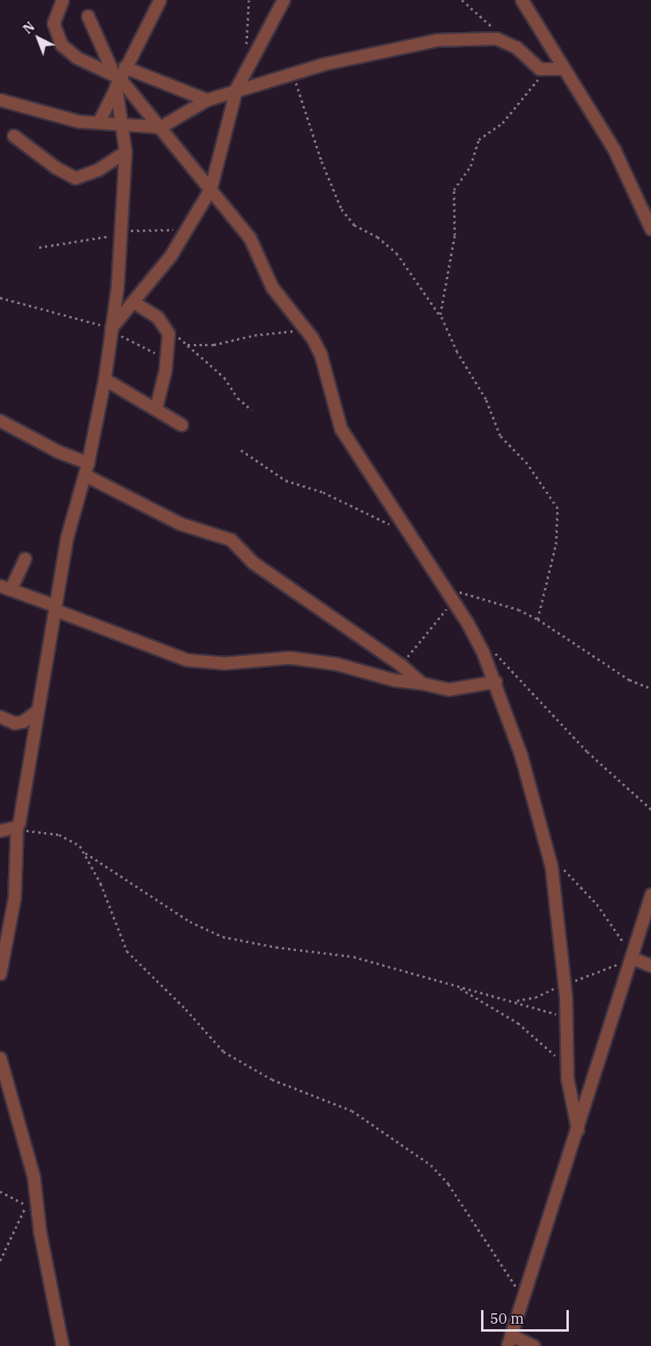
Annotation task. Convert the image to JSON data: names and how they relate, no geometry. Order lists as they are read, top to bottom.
{
  "scale_bar": "50 m",
  "north": "top left"
}
